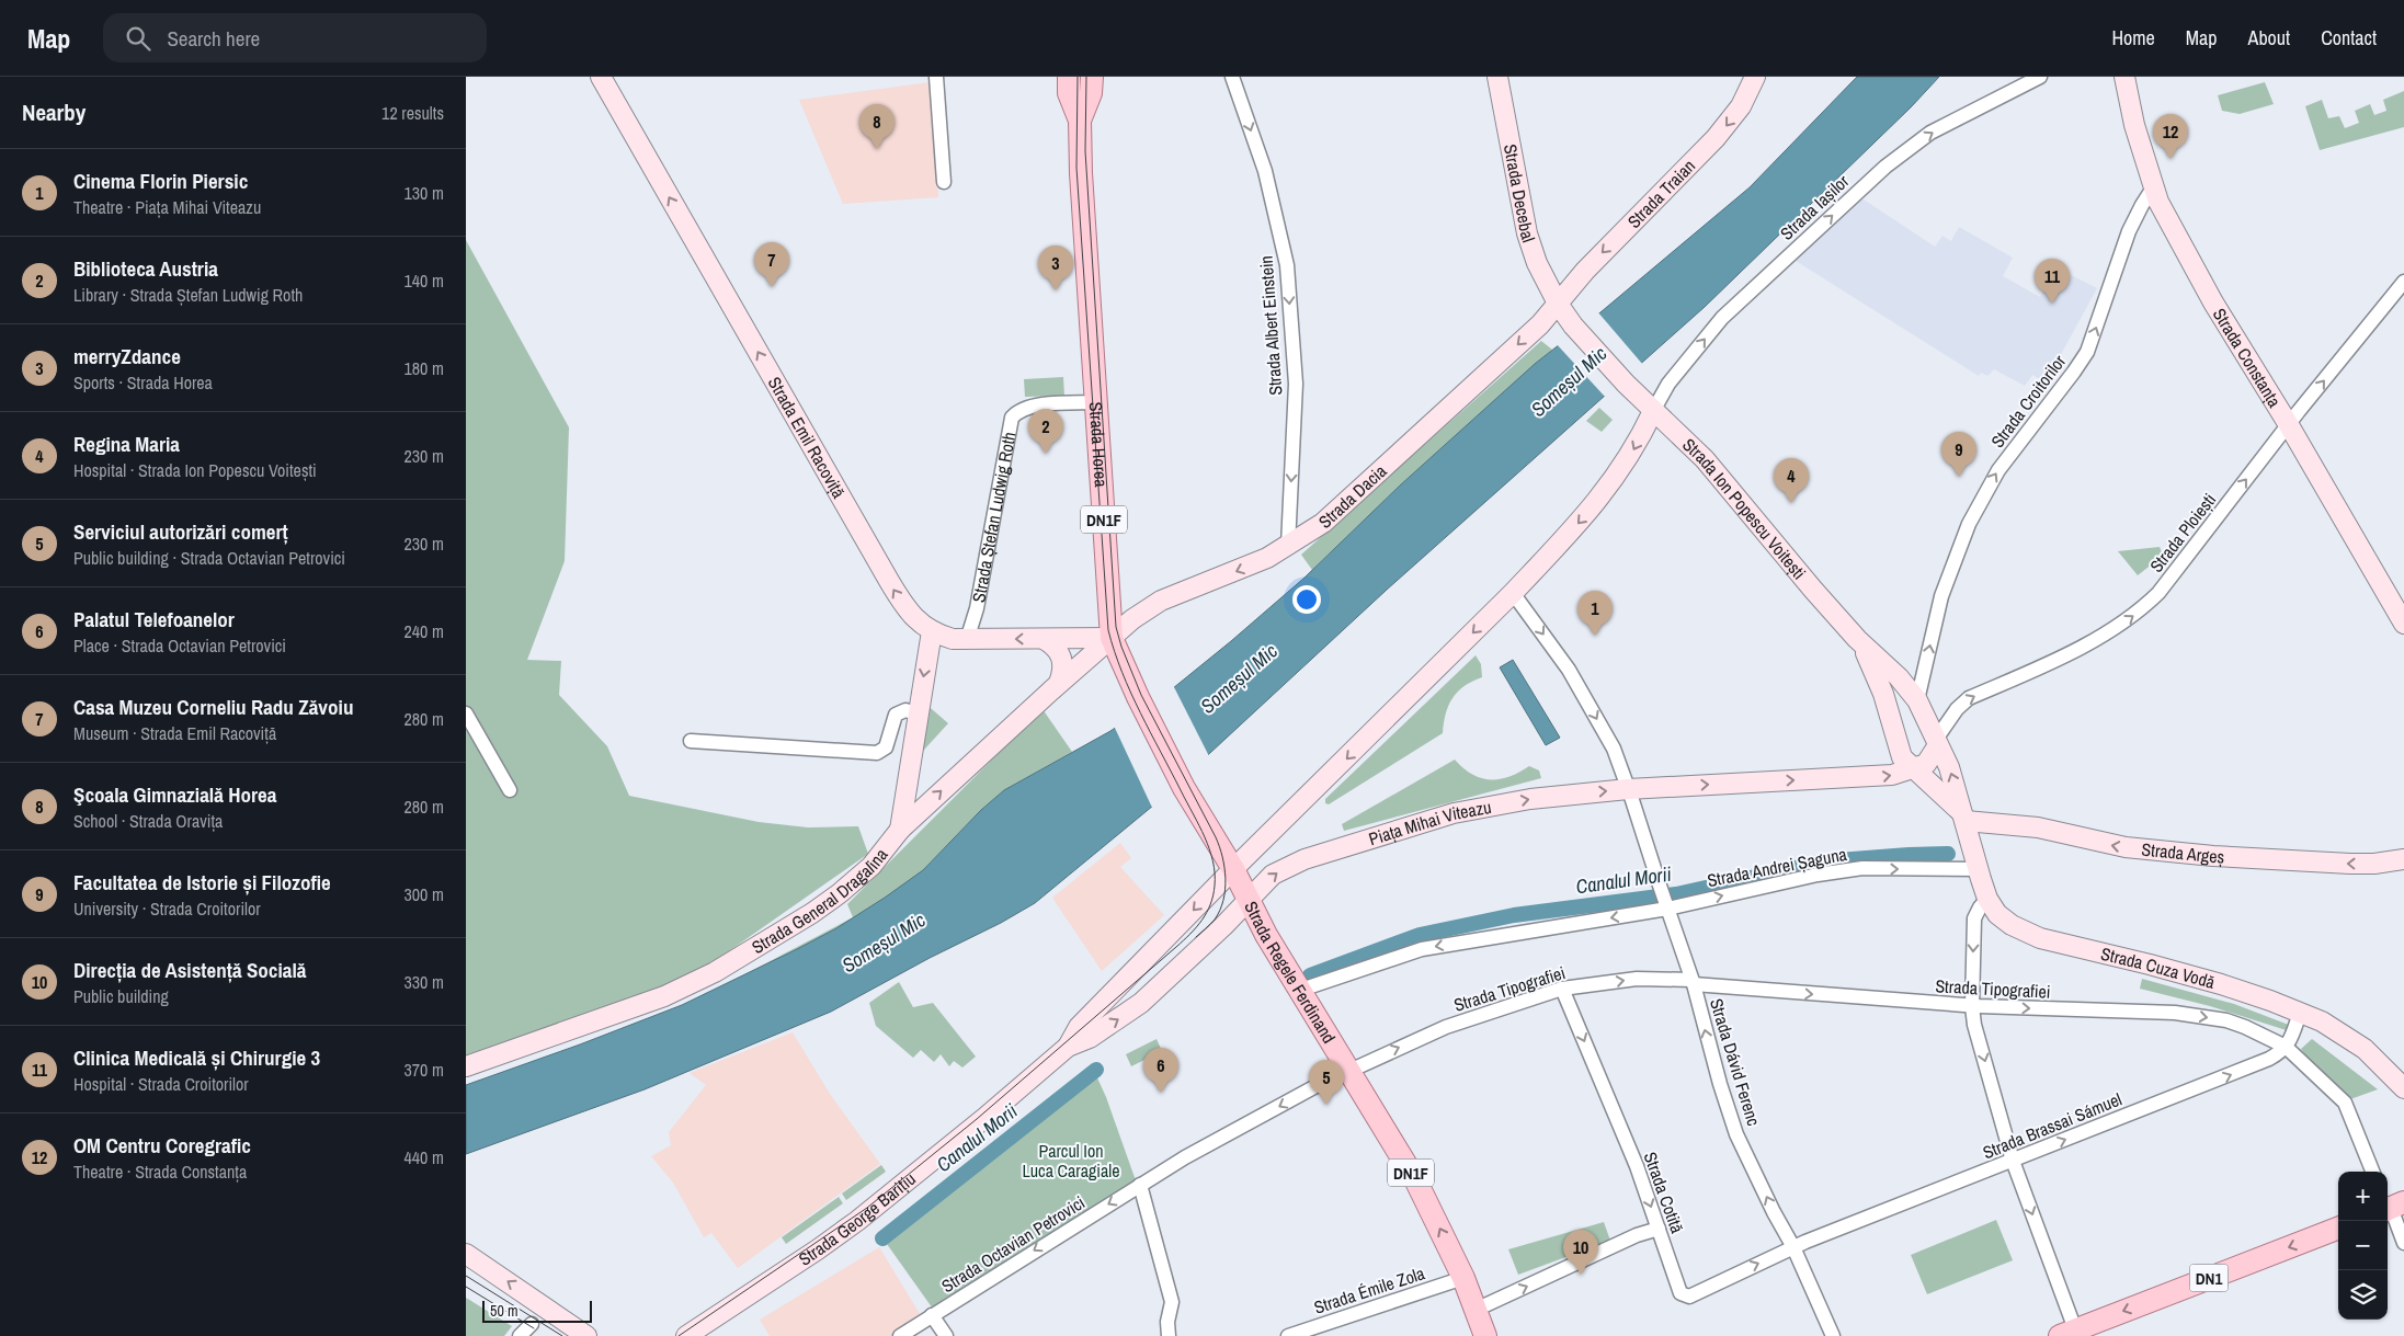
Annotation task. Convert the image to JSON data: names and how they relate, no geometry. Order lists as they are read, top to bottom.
{
  "streets": {
    "main road": [
      "Strada Decebal",
      "Strada Traian",
      "Strada Constanța",
      "Strada Emil Racoviță",
      "Strada Horea",
      "Strada Dacia",
      "Strada Ion Popescu Voitești",
      "DN1F",
      "Piața Mihai Viteazu",
      "Strada Argeș",
      "Strada General Dragalina",
      "Strada Cuza Vodă",
      "Strada Regele Ferdinand",
      "Strada George Barițiu",
      "DN1"
    ],
    "street": [
      "Strada Iașilor",
      "Strada Albert Einstein",
      "Strada Croitorilor",
      "Strada Ștefan Ludwig Roth",
      "Strada Ploiești",
      "Strada Andrei Șaguna",
      "Strada Tipografiei",
      "Strada Dávid Ferenc",
      "Strada Brassai Sámuel",
      "Strada Cotită",
      "Strada Octavian Petrovici",
      "Strada Émile Zola"
    ]
  },
  "crossings": [
    ["Strada Decebal", "Strada Traian"],
    ["Strada Decebal", "Strada Dacia"],
    ["Strada Decebal", "Strada Ion Popescu Voitești"],
    ["Strada Traian", "Strada Dacia"],
    ["Strada Iașilor", "Strada Ion Popescu Voitești"],
    ["Strada Albert Einstein", "Strada Dacia"],
    ["Strada Constanța", "Strada Croitorilor"],
    ["Strada Constanța", "Strada Ploiești"],
    ["Strada Croitorilor", "Strada Ion Popescu Voitești"],
    ["Strada Emil Racoviță", "Strada Horea"],
    ["Strada Emil Racoviță", "Strada Dacia"],
    ["Strada Emil Racoviță", "Strada Ștefan Ludwig Roth"],
    ["Strada Emil Racoviță", "Strada General Dragalina"],
    ["Strada Horea", "Strada Dacia"],
    ["Strada Horea", "Strada Ștefan Ludwig Roth"],
    ["Strada Horea", "Strada General Dragalina"],
    ["Strada Horea", "Strada Regele Ferdinand"],
    ["Strada Horea", "Strada George Barițiu"],
    ["Strada Dacia", "Strada General Dragalina"],
    ["Strada Ion Popescu Voitești", "Strada Ploiești"],
    ["Strada Ion Popescu Voitești", "Piața Mihai Viteazu"],
    ["Strada Ion Popescu Voitești", "Strada Cuza Vodă"],
    ["Strada Ploiești", "Strada Cuza Vodă"],
    ["Piața Mihai Viteazu", "Strada Regele Ferdinand"],
    ["Piața Mihai Viteazu", "Strada Dávid Ferenc"],
    ["Piața Mihai Viteazu", "Strada George Barițiu"],
    ["Strada Argeș", "Strada Cuza Vodă"],
    ["Strada Andrei Șaguna", "Strada Cuza Vodă"],
    ["Strada Andrei Șaguna", "Strada Regele Ferdinand"],
    ["Strada Andrei Șaguna", "Strada Dávid Ferenc"],
    ["Strada Regele Ferdinand", "Strada Tipografiei"],
    ["Strada Regele Ferdinand", "Strada George Barițiu"],
    ["Strada Regele Ferdinand", "Strada Octavian Petrovici"],
    ["Strada Regele Ferdinand", "Strada Émile Zola"],
    ["Strada Tipografiei", "Strada Dávid Ferenc"],
    ["Strada Tipografiei", "Strada Brassai Sámuel"],
    ["Strada Tipografiei", "Strada Cotită"],
    ["Strada Tipografiei", "Strada Octavian Petrovici"],
    ["Strada Dávid Ferenc", "Strada Brassai Sámuel"],
    ["Strada Dávid Ferenc", "Strada Cotită"],
    ["Strada Brassai Sámuel", "Strada Cotită"]
  ],
  "one_way": [
    "Strada Traian",
    "Strada Iașilor",
    "Strada Albert Einstein",
    "Strada Croitorilor",
    "Strada Emil Racoviță",
    "Strada Dacia",
    "Strada Ploiești",
    "Piața Mihai Viteazu",
    "Strada Argeș",
    "Strada Regele Ferdinand",
    "Strada Tipografiei",
    "Strada Dávid Ferenc",
    "Strada Brassai Sámuel",
    "Strada Octavian Petrovici"
  ],
  "water": ["Someșul Mic", "Canalul Morii"],
  "parks": ["Parcul Ion Luca Caragiale"],
  "scale_bar": "50 m",
  "page": {
    "header": "Map",
    "search": "Search here",
    "nav": [
      "Home",
      "Map",
      "About",
      "Contact"
    ],
    "heading": ["Nearby", "12 results"],
    "pins": [
      "8",
      "12",
      "7",
      "3",
      "11",
      "2",
      "9",
      "4",
      "1",
      "6",
      "5",
      "10"
    ],
    "list": [
      {
        "mark": "1",
        "name": "Cinema Florin Piersic",
        "note": "Theatre · Piața Mihai Viteazu",
        "value": "130 m"
      },
      {
        "mark": "2",
        "name": "Biblioteca Austria",
        "note": "Library · Strada Ștefan Ludwig Roth",
        "value": "140 m"
      },
      {
        "mark": "3",
        "name": "merryZdance",
        "note": "Sports · Strada Horea",
        "value": "180 m"
      },
      {
        "mark": "4",
        "name": "Regina Maria",
        "note": "Hospital · Strada Ion Popescu Voitești",
        "value": "230 m"
      },
      {
        "mark": "5",
        "name": "Serviciul autorizări comerț",
        "note": "Public building · Strada Octavian Petrovici",
        "value": "230 m"
      },
      {
        "mark": "6",
        "name": "Palatul Telefoanelor",
        "note": "Place · Strada Octavian Petrovici",
        "value": "240 m"
      },
      {
        "mark": "7",
        "name": "Casa Muzeu Corneliu Radu Zăvoiu",
        "note": "Museum · Strada Emil Racoviță",
        "value": "280 m"
      },
      {
        "mark": "8",
        "name": "Şcoala Gimnazială Horea",
        "note": "School · Strada Oravița",
        "value": "280 m"
      },
      {
        "mark": "9",
        "name": "Facultatea de Istorie și Filozofie",
        "note": "University · Strada Croitorilor",
        "value": "300 m"
      },
      {
        "mark": "10",
        "name": "Direcția de Asistență Socială",
        "note": "Public building",
        "value": "330 m"
      },
      {
        "mark": "11",
        "name": "Clinica Medicală și Chirurgie 3",
        "note": "Hospital · Strada Croitorilor",
        "value": "370 m"
      },
      {
        "mark": "12",
        "name": "OM Centru Coregrafic",
        "note": "Theatre · Strada Constanța",
        "value": "440 m"
      }
    ],
    "map_buttons": ["+", "−"],
    "scale": "50 m"
  }
}
